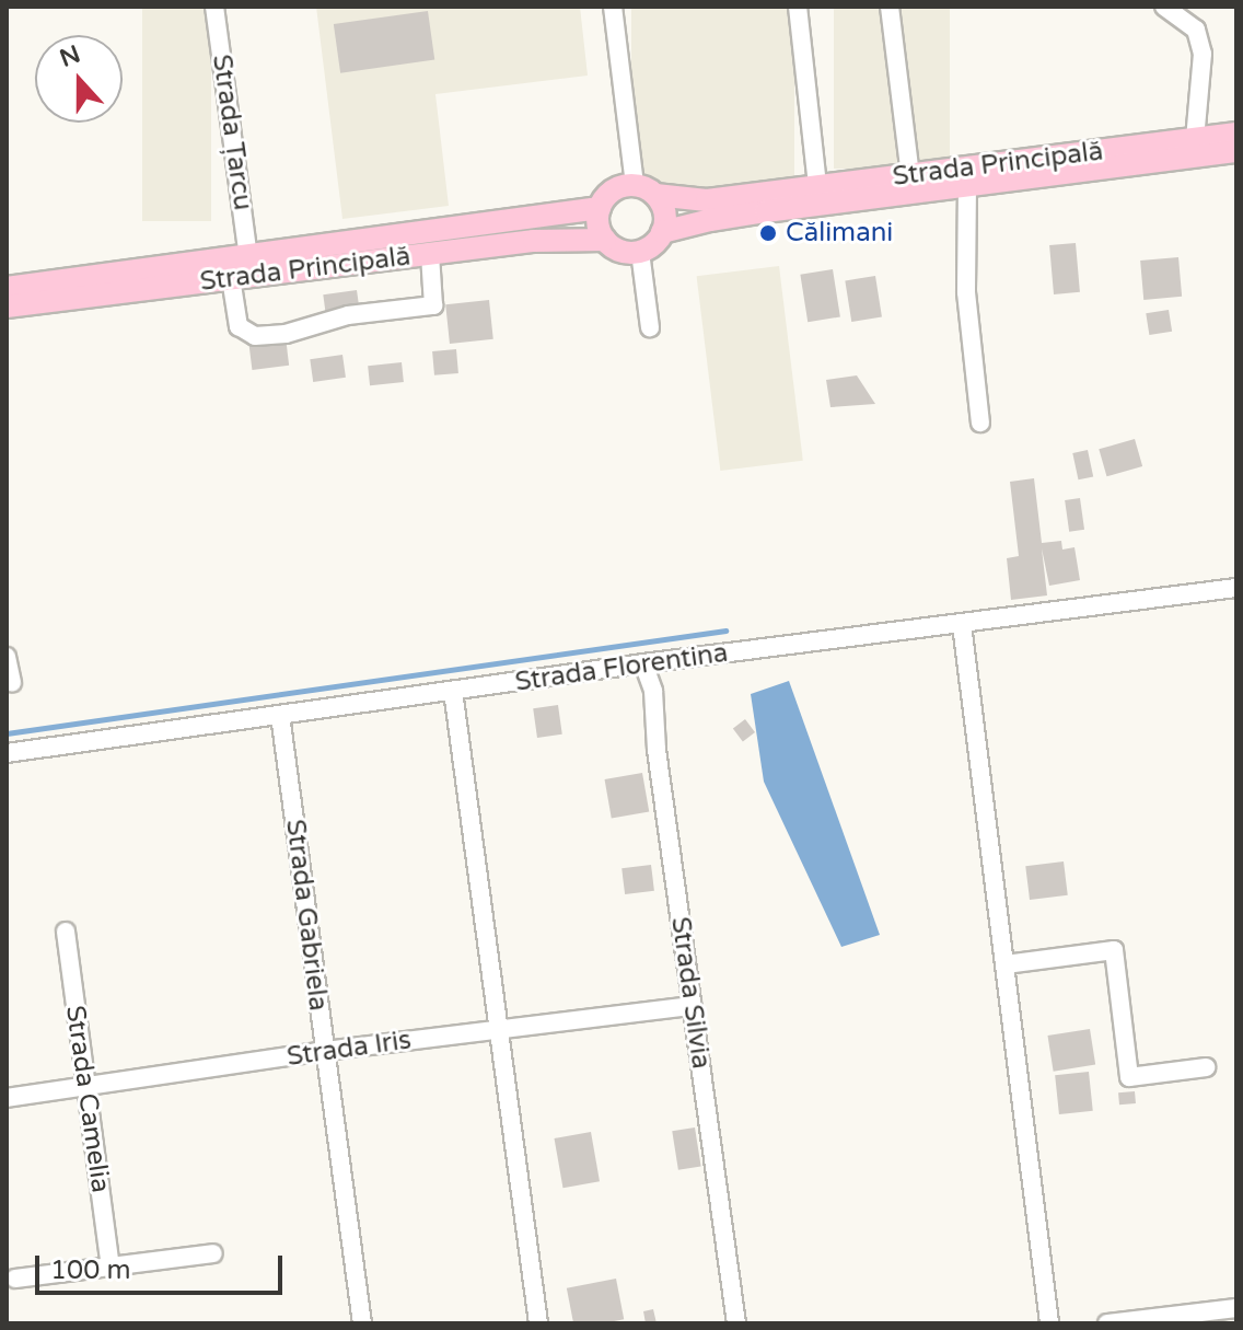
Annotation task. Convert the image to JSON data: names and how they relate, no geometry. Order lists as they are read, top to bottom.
{
  "streets": {
    "main road": ["Strada Principală"],
    "street": [
      "Strada Țarcu",
      "Strada Florentina",
      "Strada Gabriela",
      "Strada Silvia",
      "Strada Iris",
      "Strada Camelia"
    ]
  },
  "crossings": [
    ["Strada Țarcu", "Strada Principală"],
    ["Strada Florentina", "Strada Gabriela"],
    ["Strada Florentina", "Strada Silvia"],
    ["Strada Gabriela", "Strada Iris"],
    ["Strada Silvia", "Strada Iris"],
    ["Strada Iris", "Strada Camelia"]
  ],
  "places": ["Călimani"],
  "scale_bar": "100 m",
  "north": "top"
}
